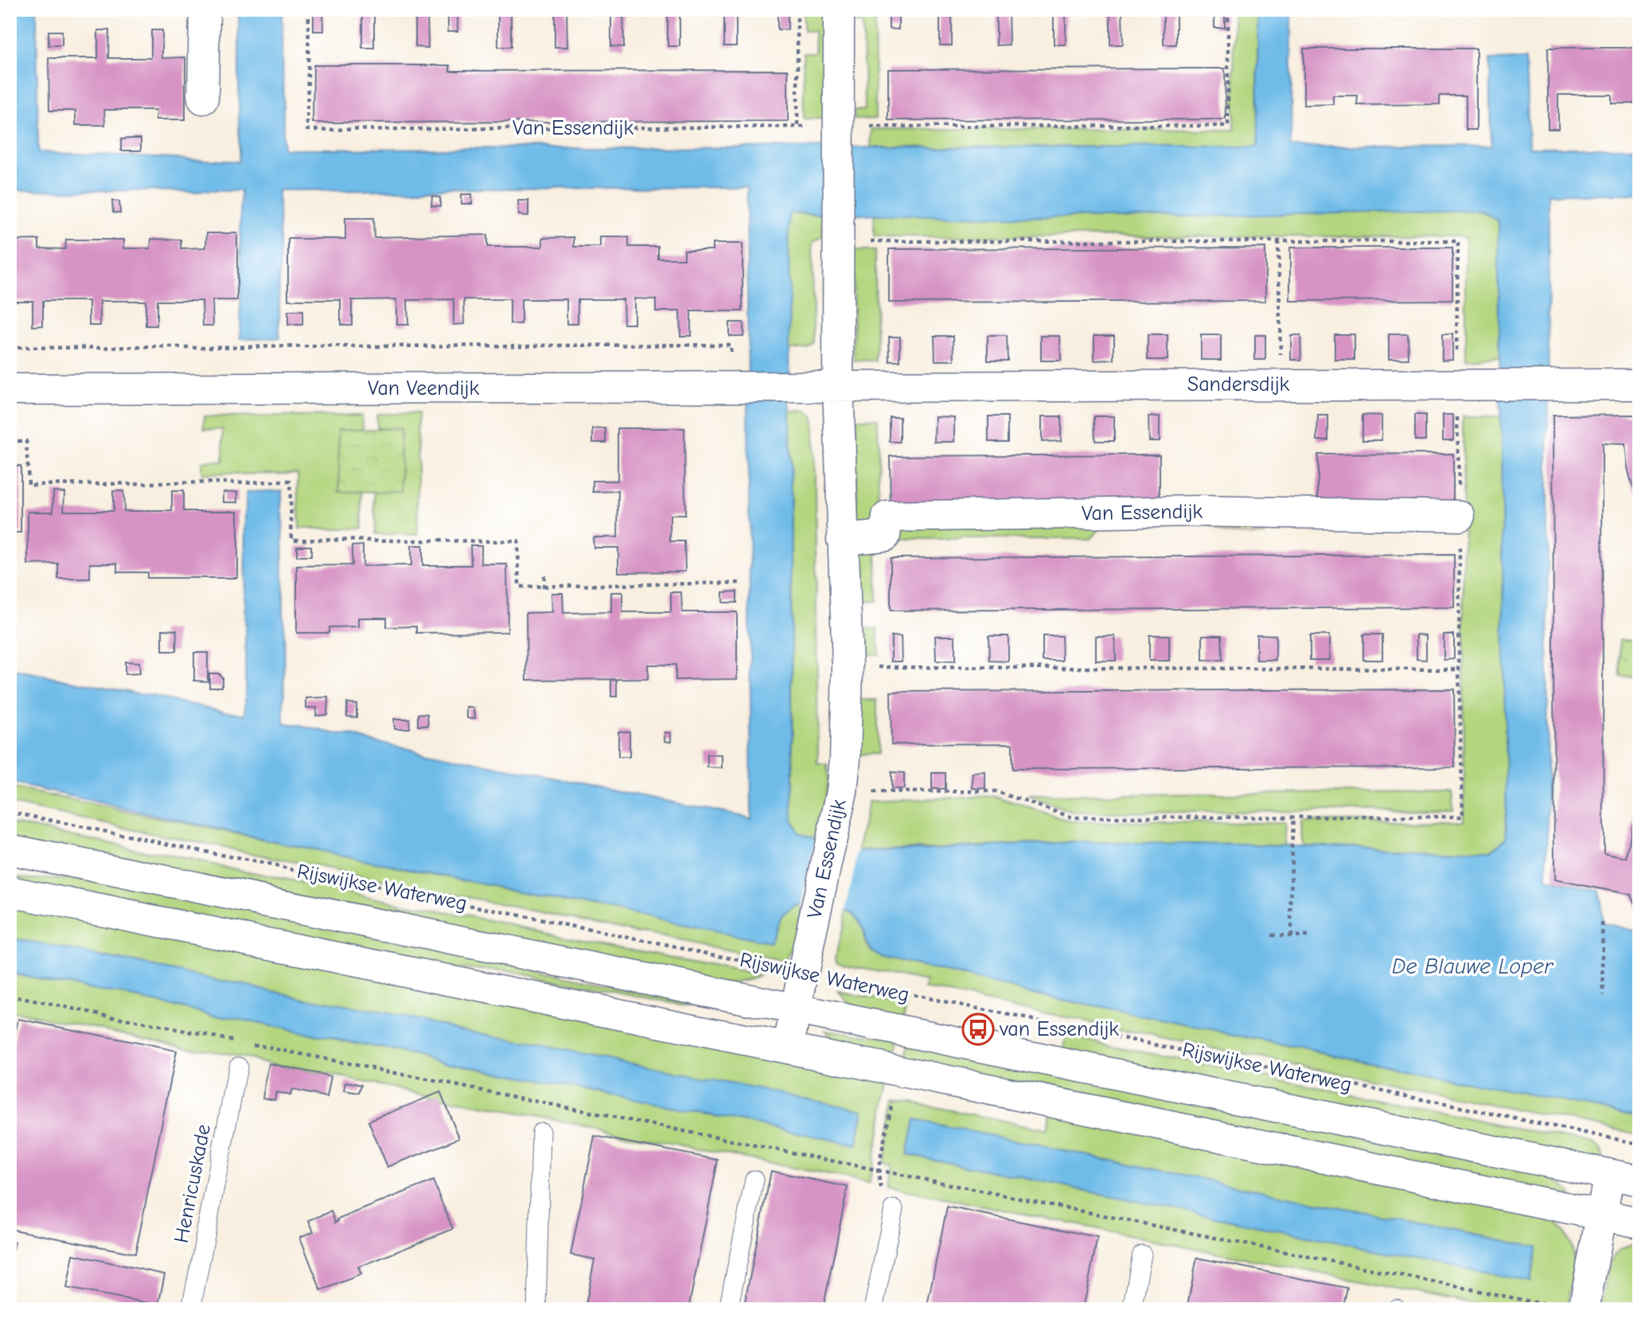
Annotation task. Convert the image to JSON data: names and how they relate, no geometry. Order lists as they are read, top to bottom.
{
  "streets": {
    "street": [
      "Van Essendijk",
      "Sandersdijk",
      "Van Veendijk",
      "Rijswijkse Waterweg"
    ],
    "lane": ["Henricuskade"]
  },
  "crossings": [
    ["Van Essendijk", "Sandersdijk"],
    ["Van Essendijk", "Van Veendijk"],
    ["Van Essendijk", "Rijswijkse Waterweg"],
    ["Sandersdijk", "Van Veendijk"]
  ],
  "water": ["De Blauwe Loper"],
  "places": {
    "bus stop": ["van Essendijk"]
  }
}
